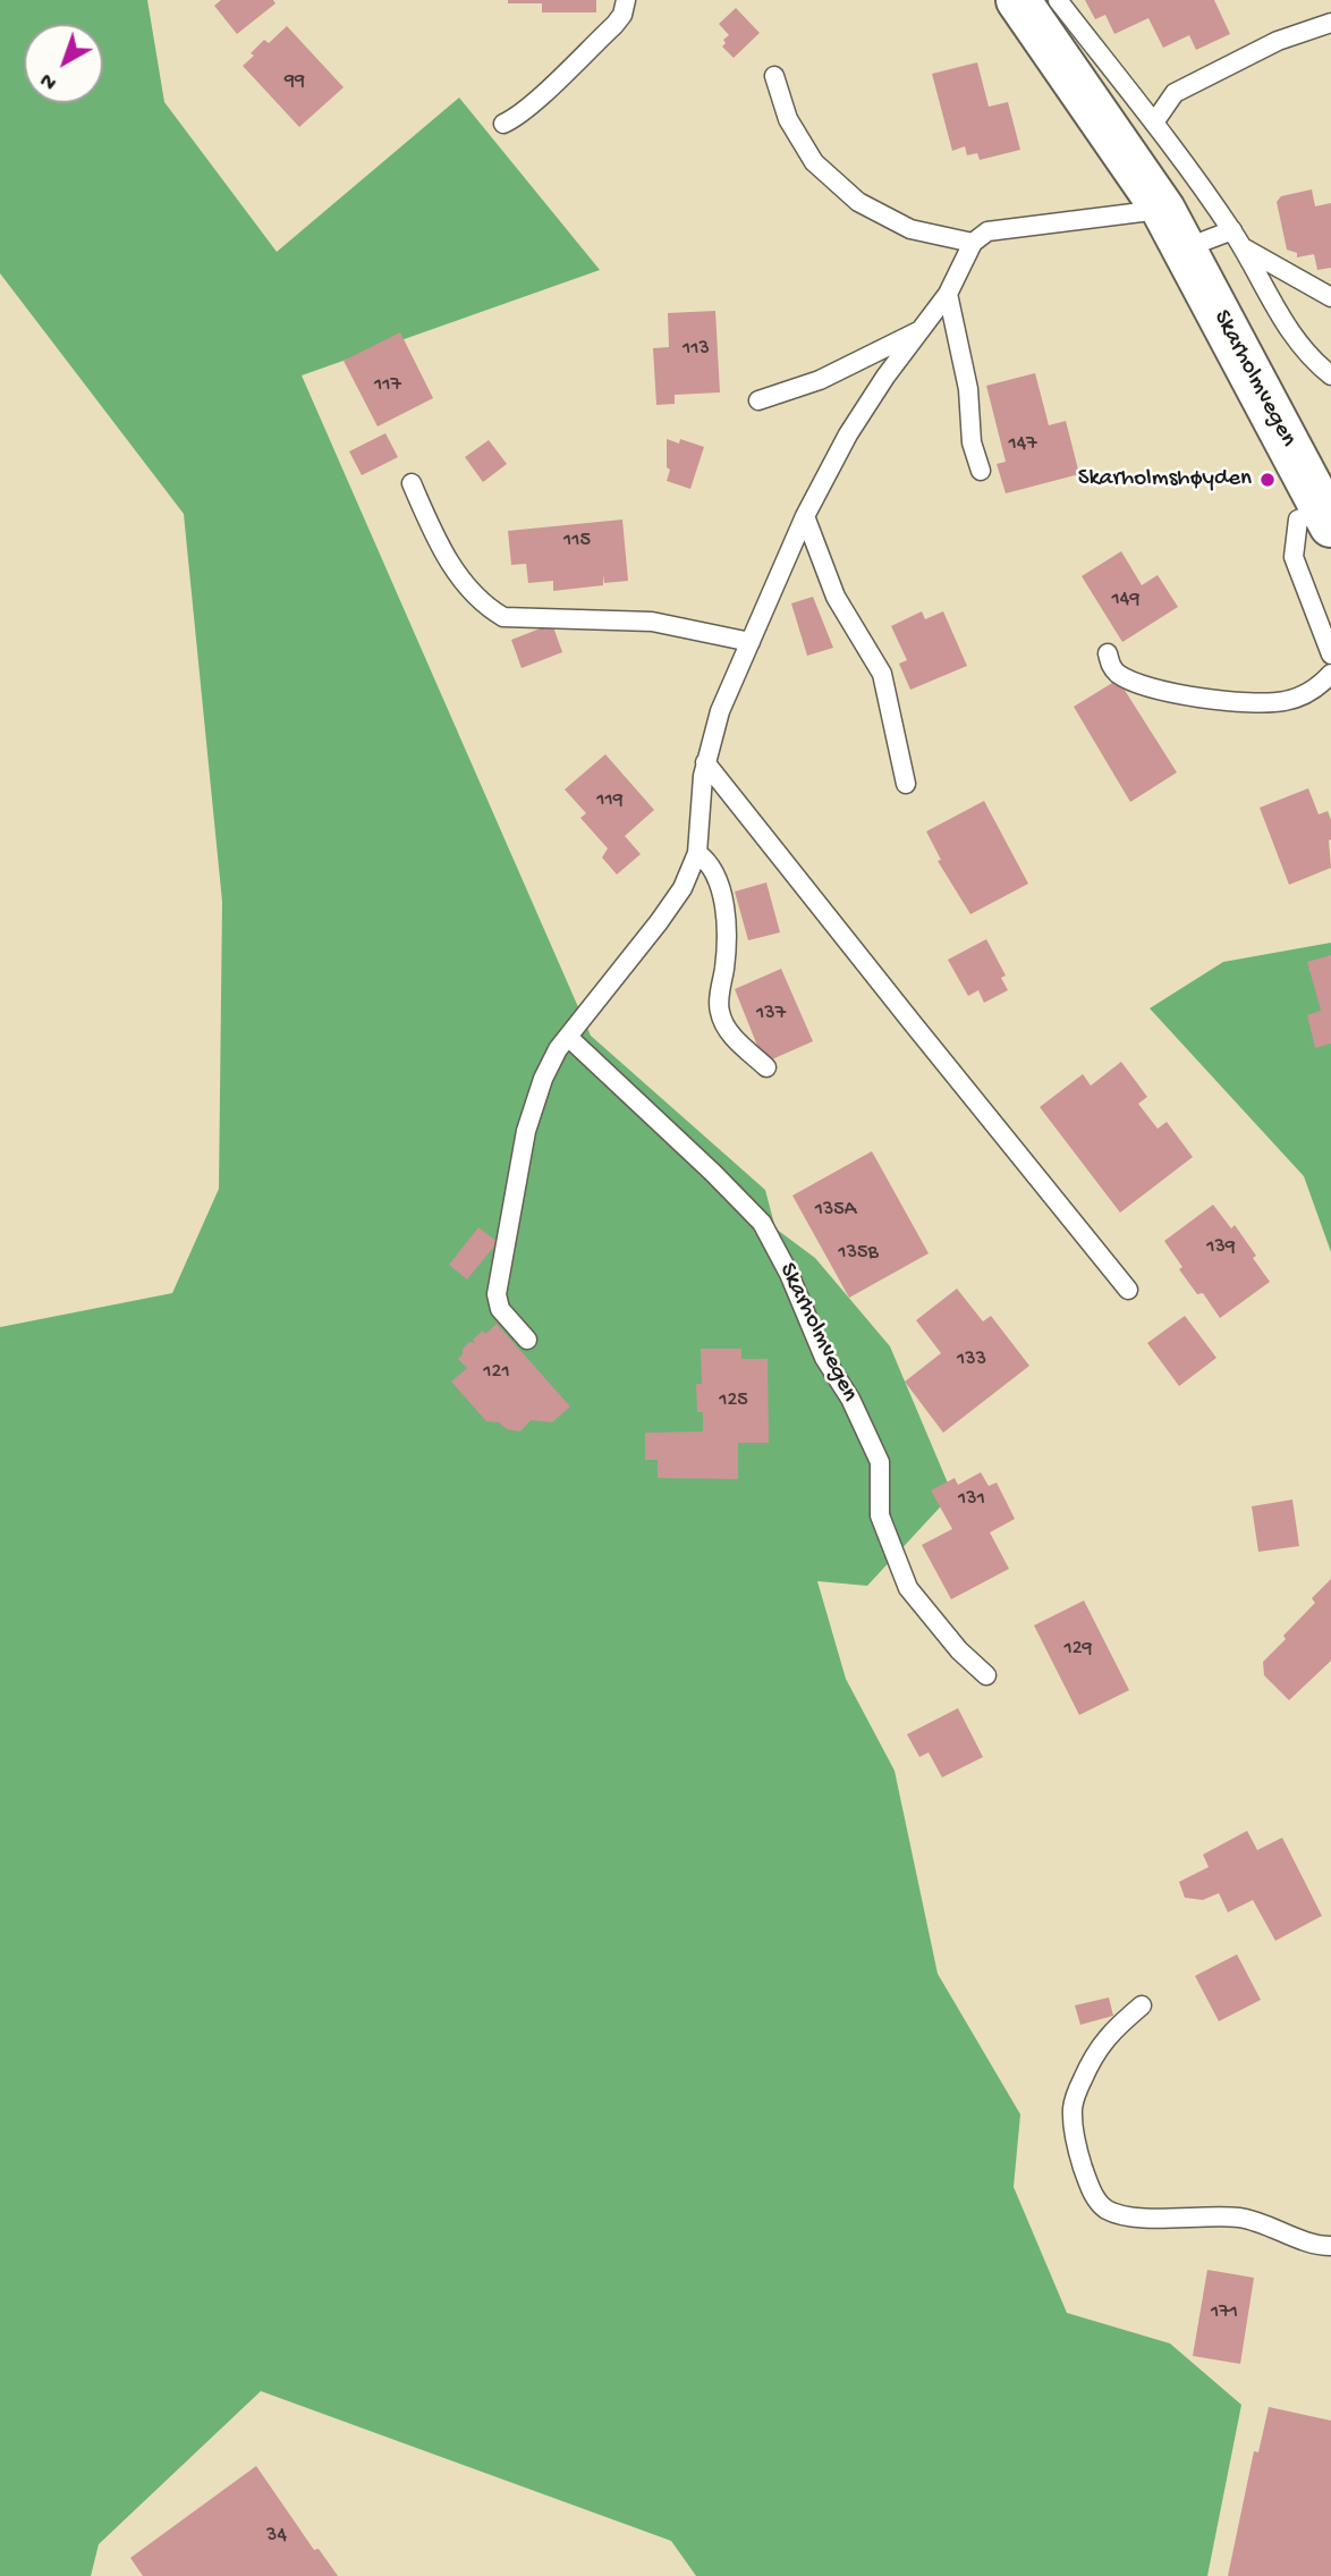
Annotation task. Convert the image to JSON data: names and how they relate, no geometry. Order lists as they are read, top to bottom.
{
  "streets": {
    "street": ["Skarholmvegen"]
  },
  "places": ["Skarholmshøyden"],
  "house_numbers": [
    "99",
    "113",
    "117",
    "147",
    "115",
    "149",
    "119",
    "137",
    "135A",
    "139",
    "135B",
    "133",
    "121",
    "125",
    "131",
    "129",
    "171",
    "34"
  ],
  "north": "bottom left"
}
